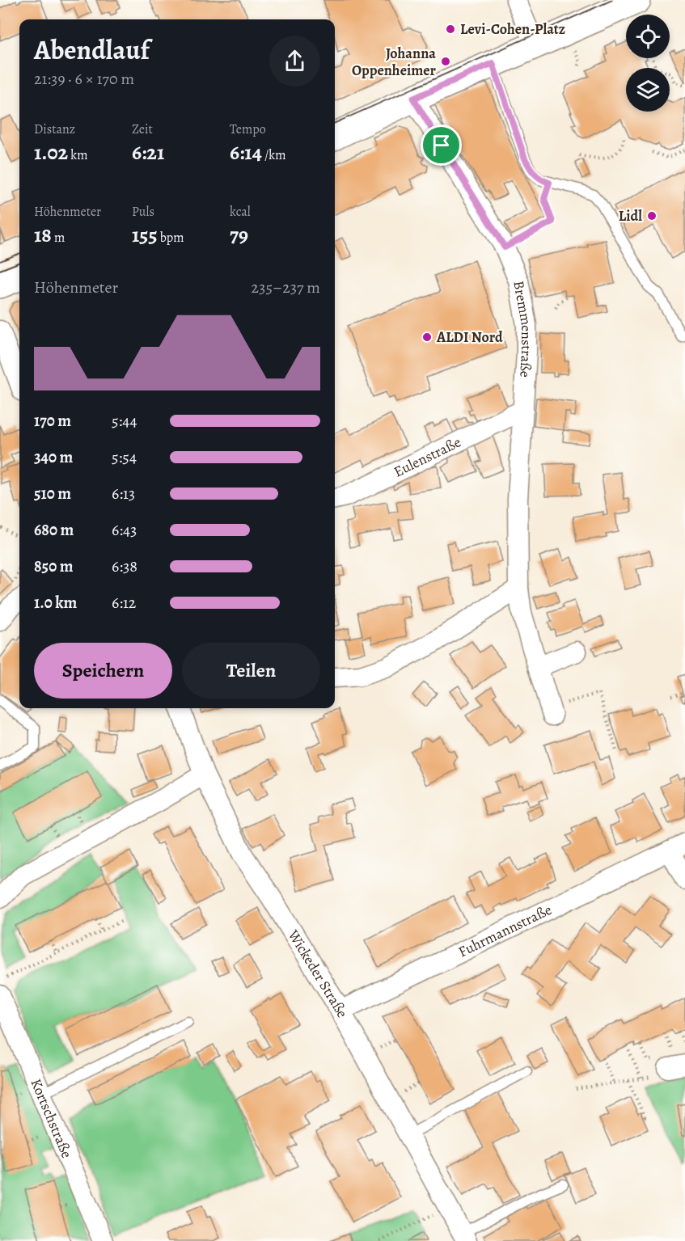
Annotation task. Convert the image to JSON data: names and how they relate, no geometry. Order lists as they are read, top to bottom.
{
  "streets": {
    "street": [
      "Bremmenstraße",
      "Eulenstraße",
      "Fuhrmannstraße",
      "Wickeder Straße",
      "Kortschstraße"
    ]
  },
  "crossings": [
    ["Bremmenstraße", "Eulenstraße"],
    ["Fuhrmannstraße", "Wickeder Straße"]
  ],
  "places": [
    "Levi-Cohen-Platz",
    "Johanna Oppenheimer",
    "Lidl",
    "ALDI Nord"
  ],
  "page": {
    "heading": ["Abendlauf", "21:39 · 6 × 170 m"],
    "stats": [
      ["Distanz", "1.02 km"],
      ["Zeit", "6:21"],
      ["Tempo", "6:14 /km"],
      ["Höhenmeter", "18 m"],
      ["Puls", "155 bpm"],
      ["kcal", "79"]
    ],
    "chart": ["Höhenmeter", "235–237 m"],
    "list": [
      {
        "name": "170 m",
        "note": "5:44"
      },
      {
        "name": "340 m",
        "note": "5:54"
      },
      {
        "name": "510 m",
        "note": "6:13"
      },
      {
        "name": "680 m",
        "note": "6:43"
      },
      {
        "name": "850 m",
        "note": "6:38"
      },
      {
        "name": "1.0 km",
        "note": "6:12"
      }
    ],
    "buttons": ["Speichern", "Teilen"]
  }
}
